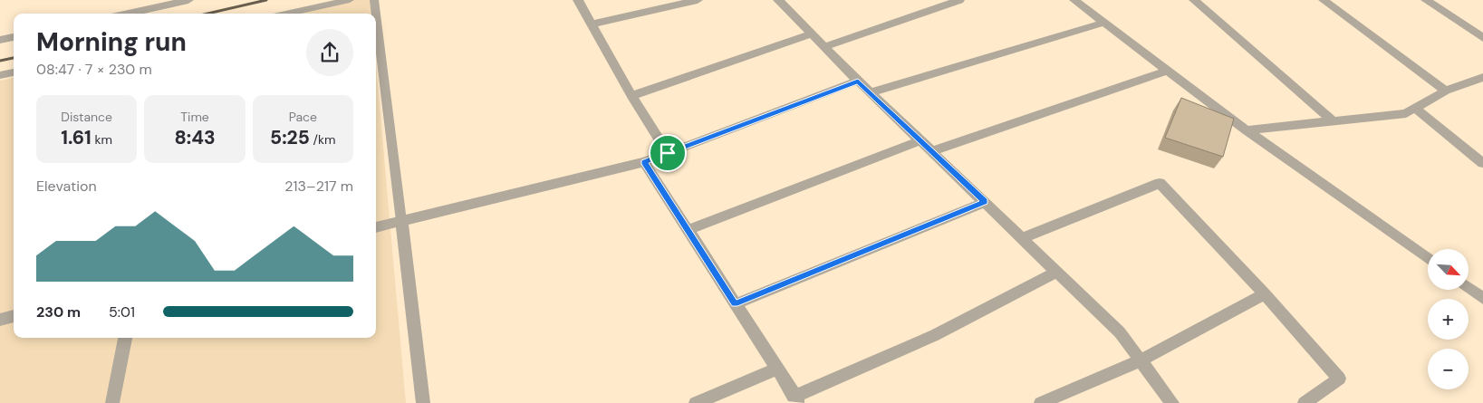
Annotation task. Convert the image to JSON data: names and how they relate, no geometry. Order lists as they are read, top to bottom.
{
  "north": "bottom right",
  "page": {
    "heading": ["Morning run", "08:47 · 7 × 230 m"],
    "stats": [
      ["Distance", "1.61 km"],
      ["Time", "8:43"],
      ["Pace", "5:25 /km"]
    ],
    "chart": ["Elevation", "213–217 m"],
    "map_buttons": ["+", "−"],
    "list": [
      {
        "name": "230 m",
        "note": "5:01"
      }
    ]
  }
}
